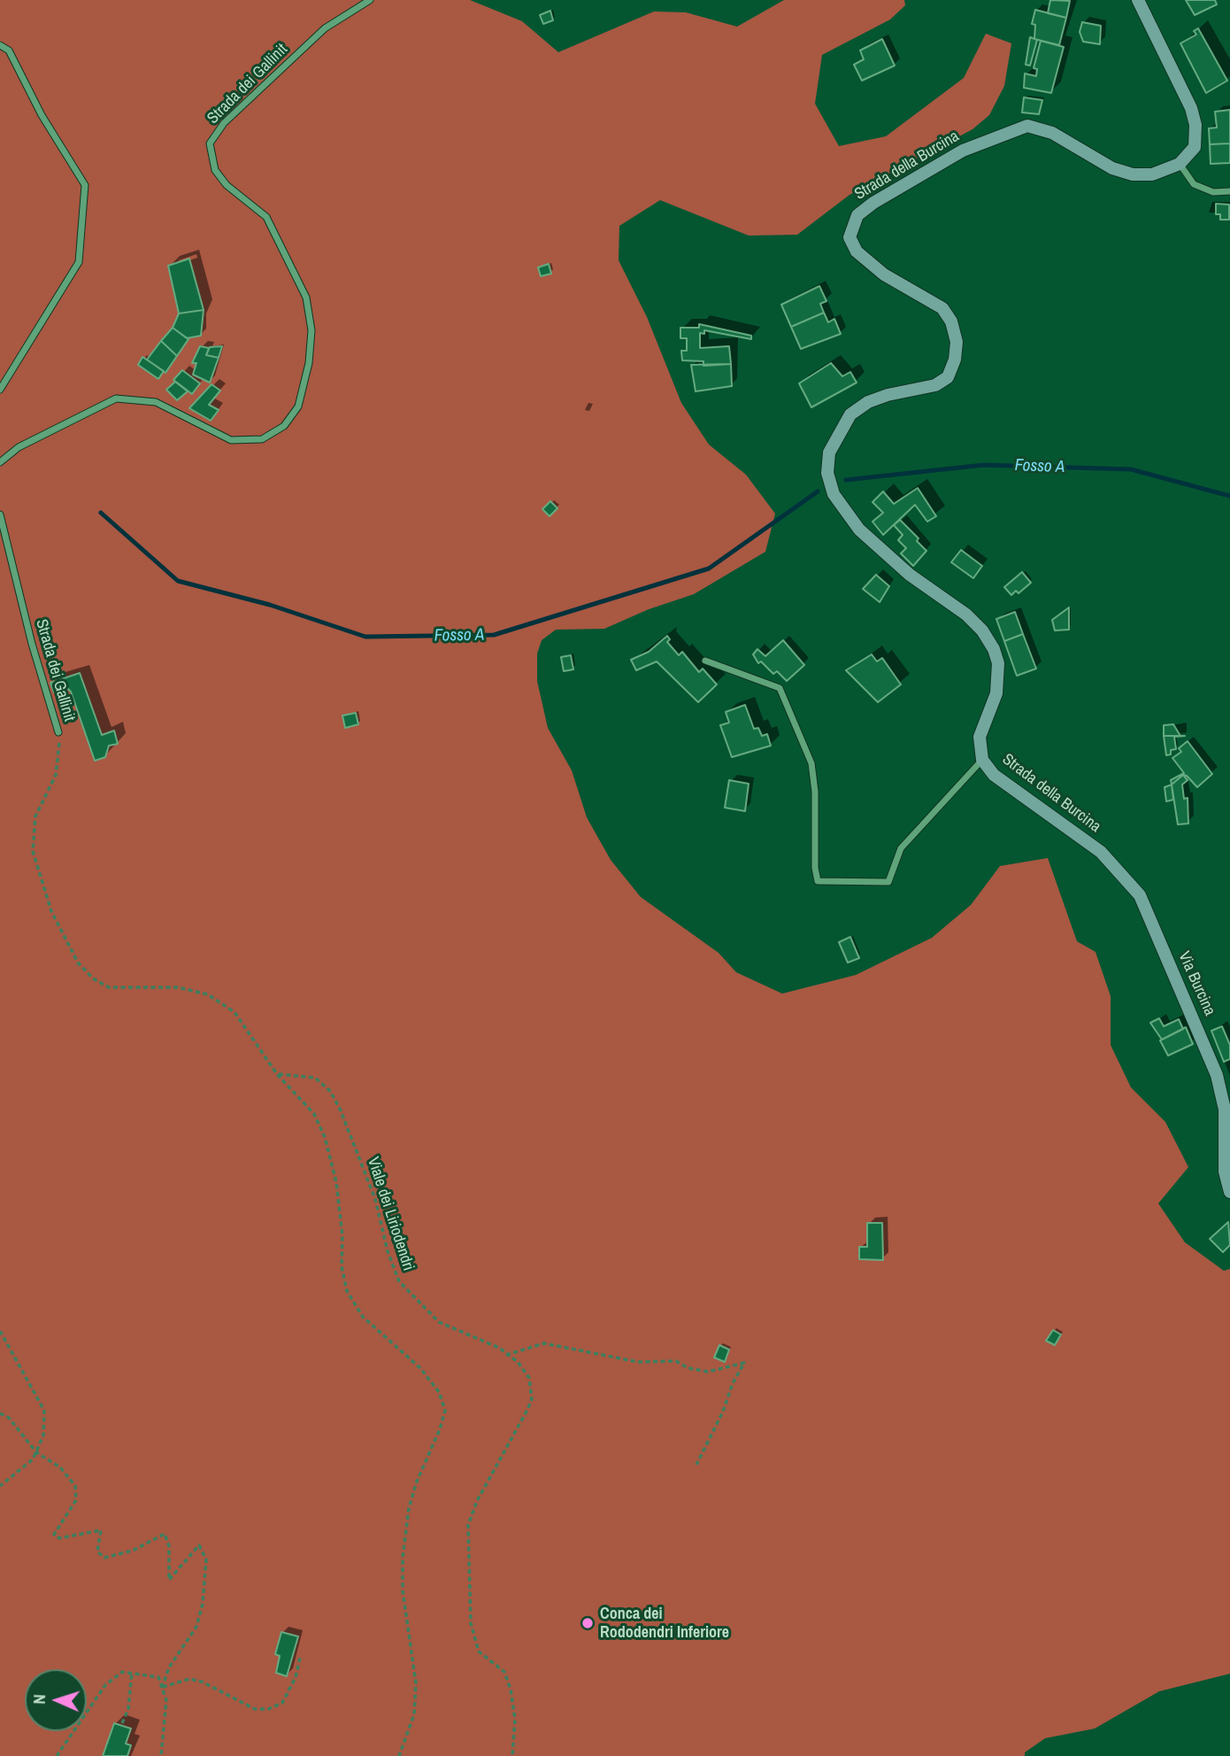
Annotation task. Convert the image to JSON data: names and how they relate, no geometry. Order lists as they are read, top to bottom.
{
  "streets": {
    "street": ["Strada dei Gallinit", "Strada della Burcina", "Via Burcina"],
    "path": ["Viale dei Liriodendri"]
  },
  "crossings": [
    ["Strada dei Gallinit", "Viale dei Liriodendri"],
    ["Strada della Burcina", "Via Burcina"]
  ],
  "water": ["Fosso A"],
  "places": ["Conca dei Rododendri Inferiore"],
  "north": "left"
}
